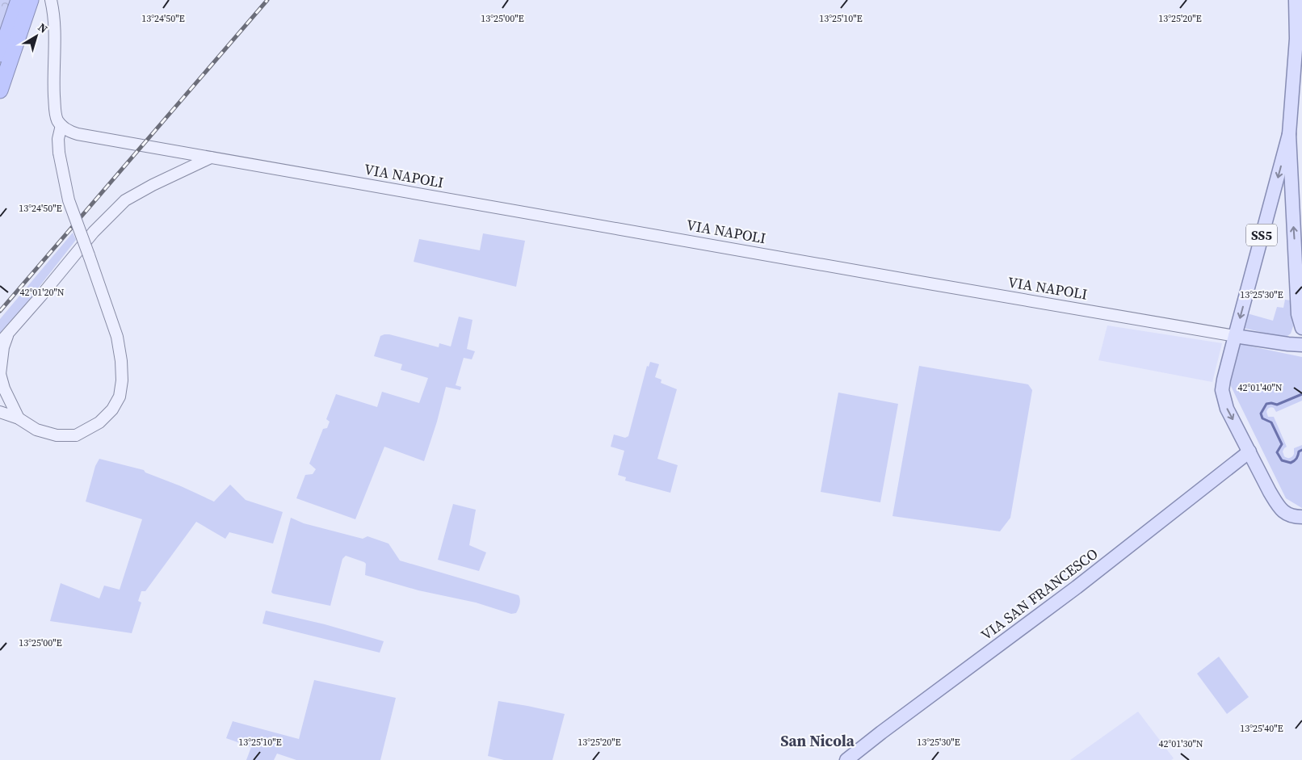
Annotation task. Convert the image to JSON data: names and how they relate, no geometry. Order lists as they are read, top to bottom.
{
  "streets": {
    "main road": ["VIA NAPOLI", "SS5", "VIA SAN FRANCESCO"]
  },
  "crossings": [
    ["VIA NAPOLI", "SS5"]
  ],
  "districts": ["San Nicola"],
  "north": "top right",
  "coordinates": [
    "13°25'00\"E",
    "13°25'10\"E",
    "13°25'20\"E",
    "13°24'50\"E",
    "42°01'20\"N",
    "13°25'30\"E",
    "42°01'40\"N",
    "13°25'40\"E",
    "42°01'30\"N"
  ]
}
